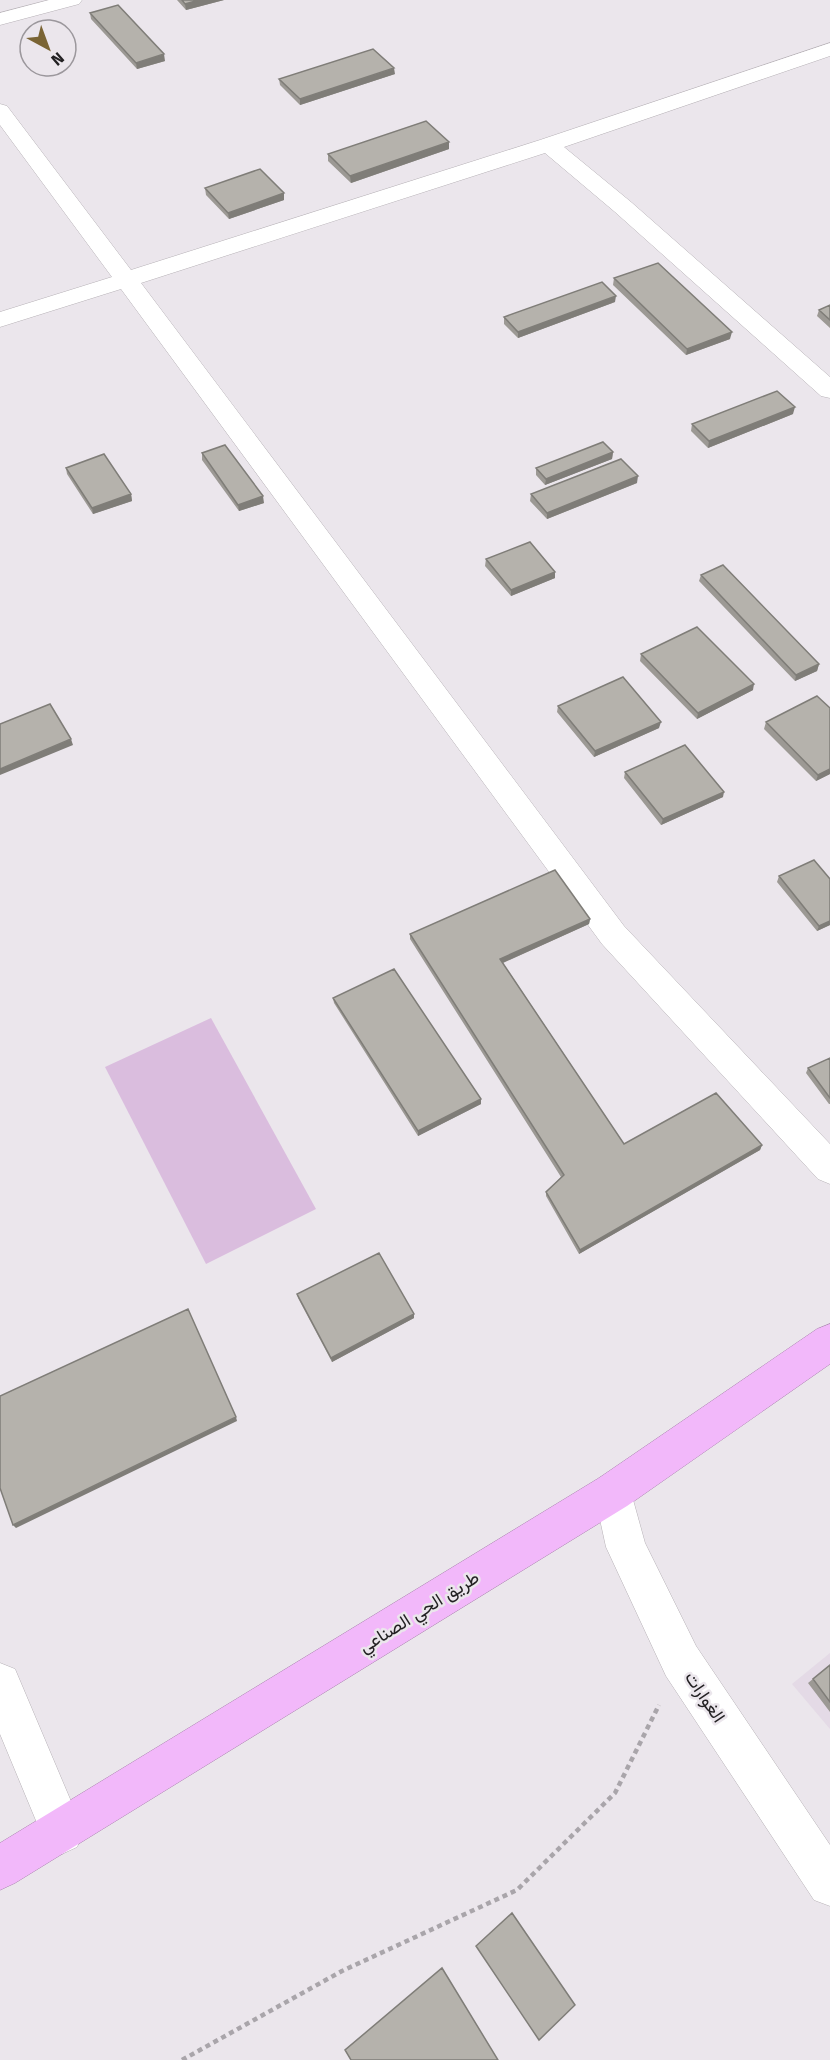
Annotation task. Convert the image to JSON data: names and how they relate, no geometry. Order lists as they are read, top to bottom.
{
  "streets": {
    "highway": ["طريق الحي الصناعي"],
    "street": ["الغوارات"]
  },
  "crossings": [
    ["طريق الحي الصناعي", "الغوارات"]
  ],
  "north": "bottom right"
}
